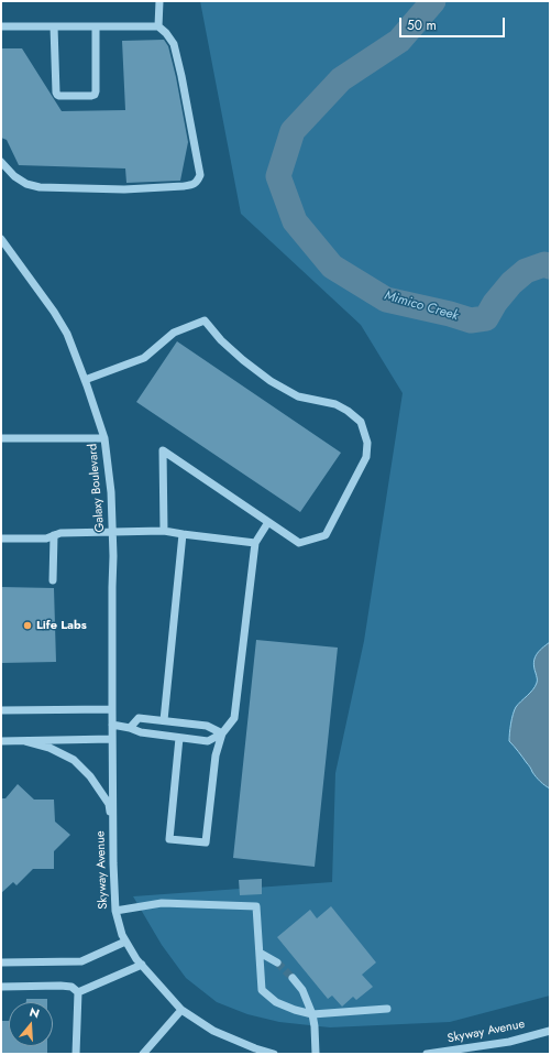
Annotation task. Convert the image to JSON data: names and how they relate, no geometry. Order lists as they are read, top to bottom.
{
  "streets": {
    "street": ["Galaxy Boulevard", "Skyway Avenue"]
  },
  "crossings": [
    ["Galaxy Boulevard", "Skyway Avenue"]
  ],
  "water": ["Mimico Creek"],
  "places": ["Life Labs"],
  "scale_bar": "50 m",
  "north": "top"
}
